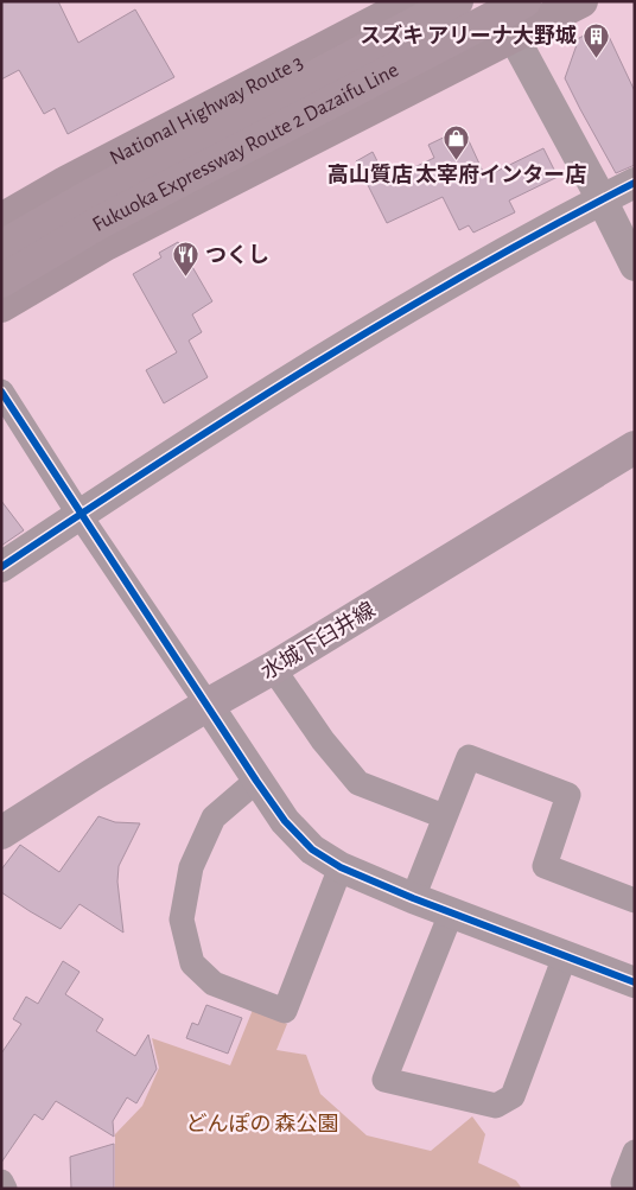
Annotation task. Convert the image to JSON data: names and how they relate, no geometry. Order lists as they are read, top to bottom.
{
  "streets": {
    "highway": ["National Highway Route 3", "Fukuoka Expressway Route 2 Dazaifu Line"],
    "main road": ["水城下臼井線"]
  },
  "parks": ["どんぽの 森公園"],
  "places": {
    "building": ["スズキ アリーナ大野城"],
    "shop": ["高山質店 太宰府インター店"],
    "restaurant": ["つくし"]
  }
}
